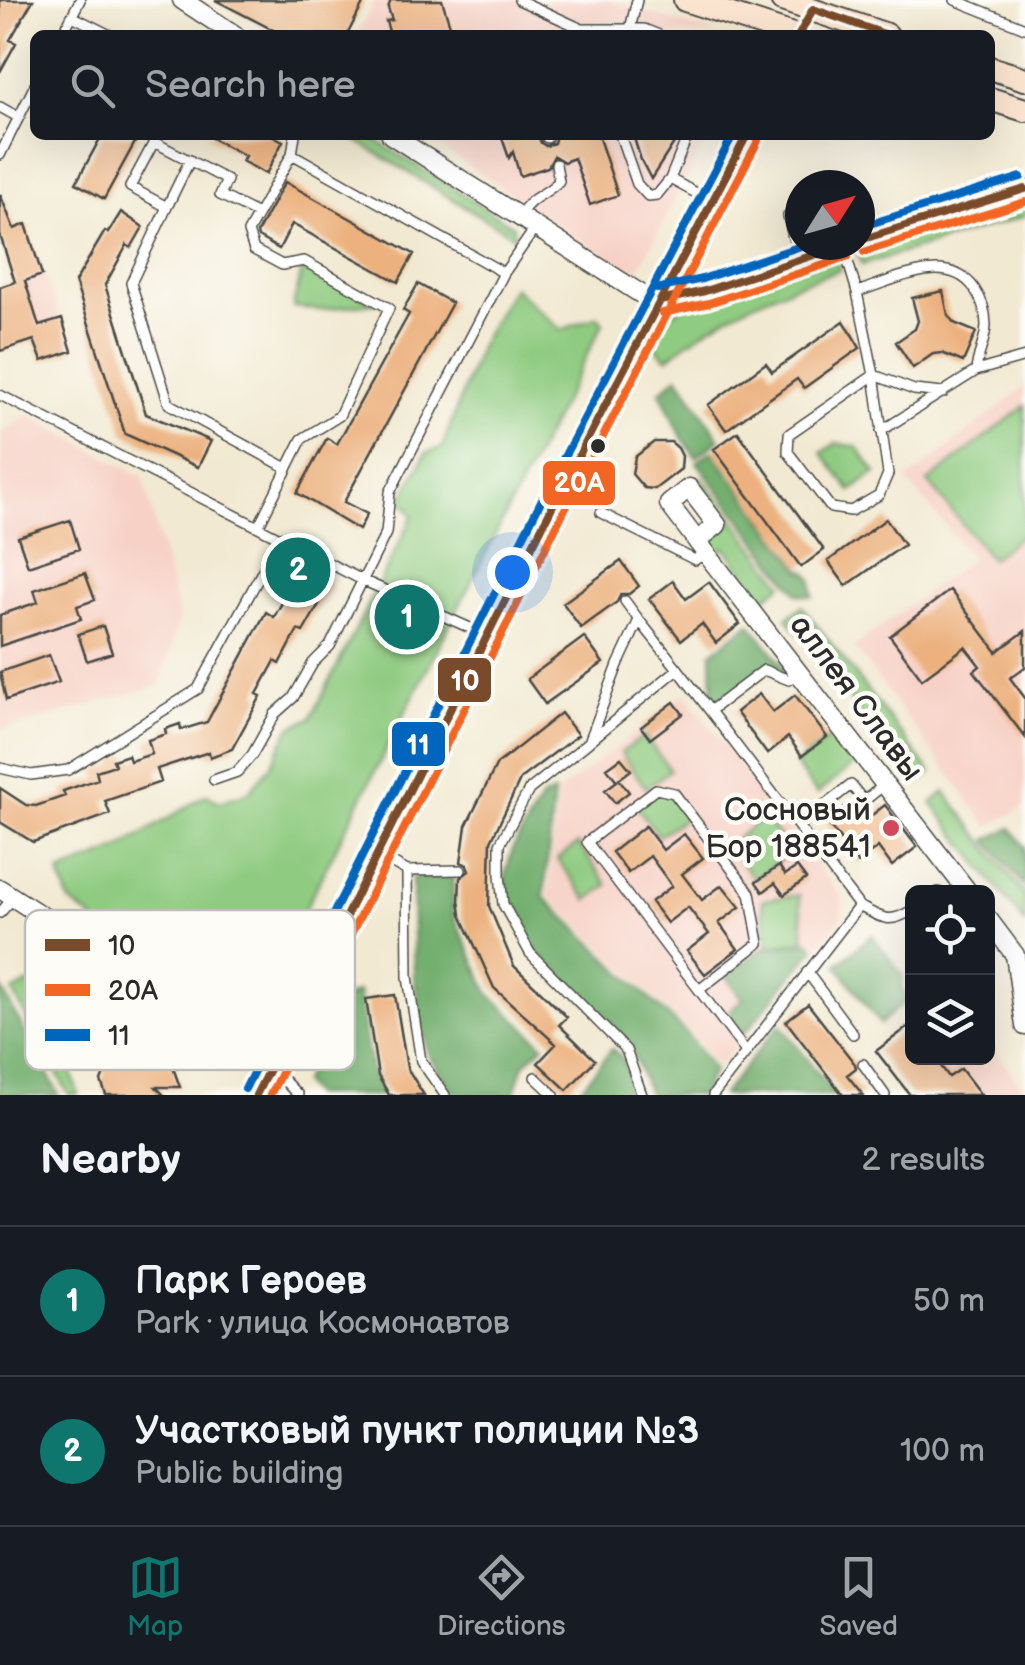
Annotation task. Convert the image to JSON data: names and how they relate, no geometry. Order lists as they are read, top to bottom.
{
  "streets": {
    "street": ["аллея Славы"]
  },
  "places": ["Сосновый Бор 188541"],
  "lines": ["transit line 10", "transit line 11", "transit line 20А"],
  "legend": ["10", "20А", "11"],
  "north": "top right",
  "page": {
    "search": "Search here",
    "pins": ["2", "1"],
    "heading": ["Nearby", "2 results"],
    "list": [
      {
        "mark": "1",
        "name": "Парк Героев",
        "note": "Park · улица Космонавтов",
        "value": "50 m"
      },
      {
        "mark": "2",
        "name": "Участковый пункт полиции №3",
        "note": "Public building",
        "value": "100 m"
      }
    ],
    "nav": ["Map", "Directions", "Saved"]
  }
}
